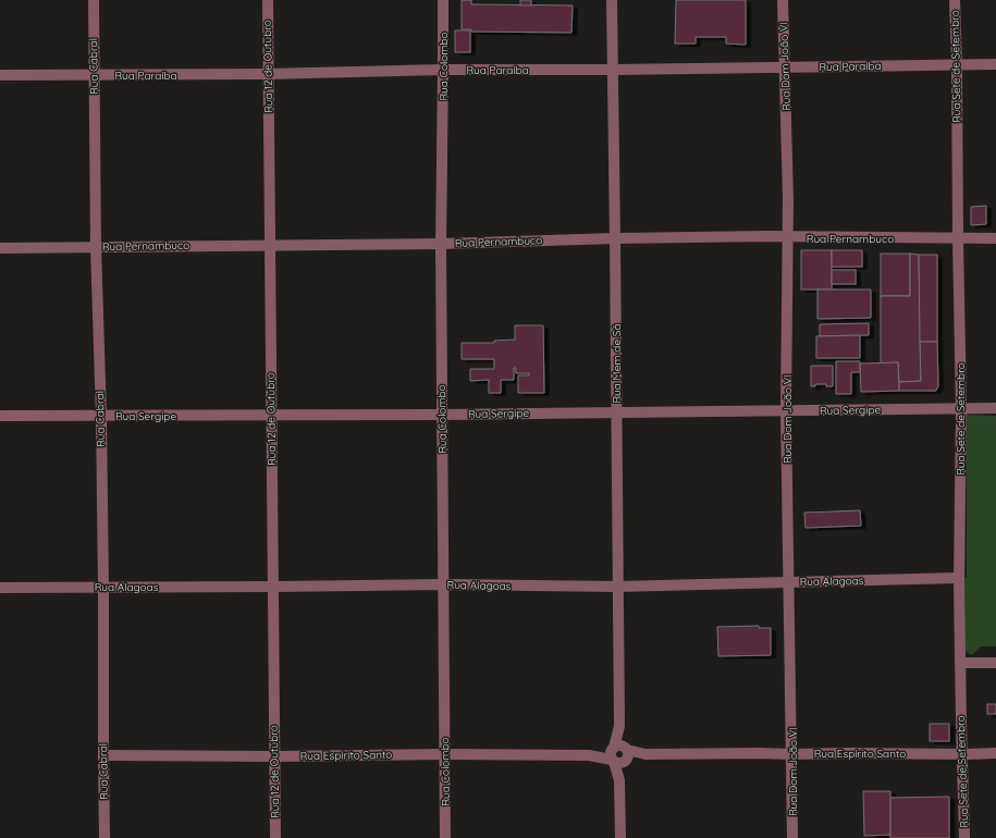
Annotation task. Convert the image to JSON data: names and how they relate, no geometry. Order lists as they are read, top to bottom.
{
  "streets": {
    "street": [
      "Rua Cabral",
      "Rua 12 de Outubro",
      "Rua Colombo",
      "Rua Dom João VI",
      "Rua Paraíba",
      "Rua Sete de Setembro",
      "Rua Pernambuco",
      "Rua Mem de Sá",
      "Rua Sergipe",
      "Rua Alagoas",
      "Rua Espírito Santo"
    ]
  },
  "crossings": [
    ["Rua Cabral", "Rua Paraíba"],
    ["Rua Cabral", "Rua Pernambuco"],
    ["Rua Cabral", "Rua Sergipe"],
    ["Rua Cabral", "Rua Alagoas"],
    ["Rua Cabral", "Rua Espírito Santo"],
    ["Rua 12 de Outubro", "Rua Paraíba"],
    ["Rua 12 de Outubro", "Rua Pernambuco"],
    ["Rua 12 de Outubro", "Rua Sergipe"],
    ["Rua 12 de Outubro", "Rua Alagoas"],
    ["Rua 12 de Outubro", "Rua Espírito Santo"],
    ["Rua Colombo", "Rua Paraíba"],
    ["Rua Colombo", "Rua Pernambuco"],
    ["Rua Colombo", "Rua Sergipe"],
    ["Rua Colombo", "Rua Alagoas"],
    ["Rua Colombo", "Rua Espírito Santo"],
    ["Rua Dom João VI", "Rua Paraíba"],
    ["Rua Dom João VI", "Rua Pernambuco"],
    ["Rua Dom João VI", "Rua Sergipe"],
    ["Rua Dom João VI", "Rua Alagoas"],
    ["Rua Dom João VI", "Rua Espírito Santo"],
    ["Rua Paraíba", "Rua Sete de Setembro"],
    ["Rua Paraíba", "Rua Mem de Sá"],
    ["Rua Sete de Setembro", "Rua Pernambuco"],
    ["Rua Sete de Setembro", "Rua Sergipe"],
    ["Rua Sete de Setembro", "Rua Alagoas"],
    ["Rua Sete de Setembro", "Rua Espírito Santo"],
    ["Rua Pernambuco", "Rua Mem de Sá"],
    ["Rua Mem de Sá", "Rua Sergipe"],
    ["Rua Mem de Sá", "Rua Alagoas"],
    ["Rua Mem de Sá", "Rua Espírito Santo"]
  ]
}
